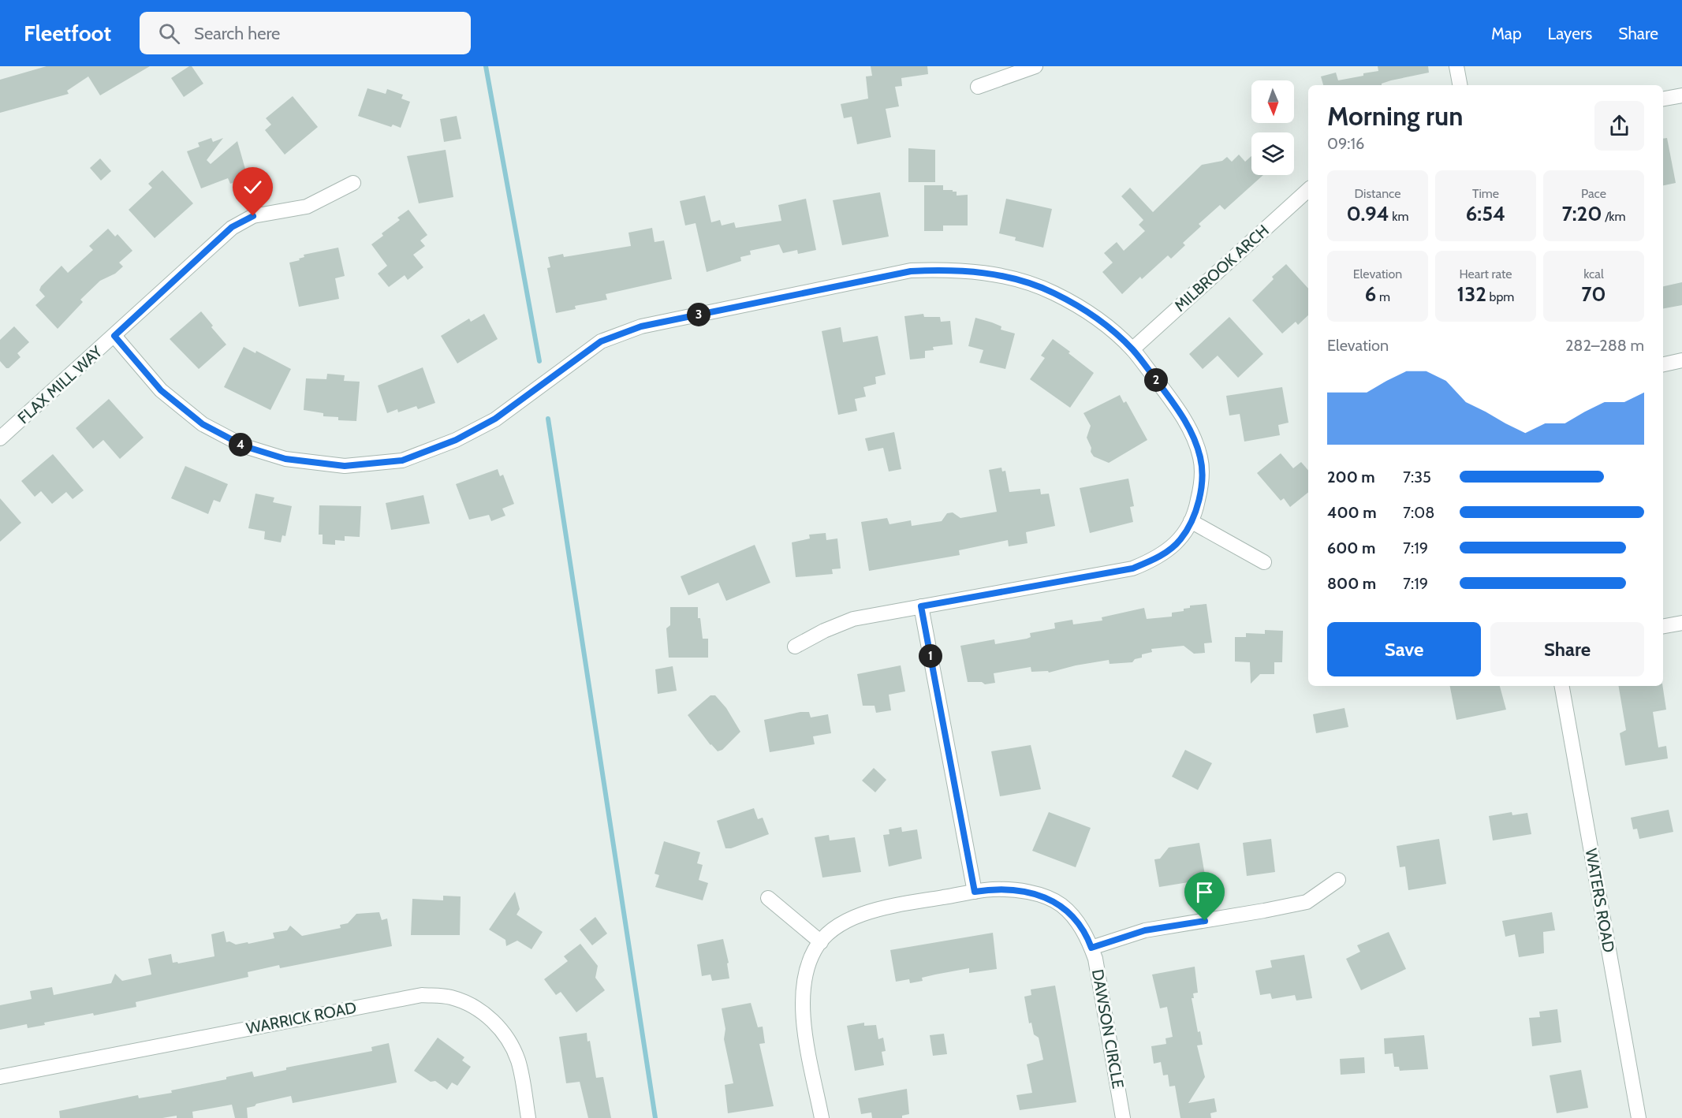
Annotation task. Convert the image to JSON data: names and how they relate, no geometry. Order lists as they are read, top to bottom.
{
  "streets": {
    "street": [
      "MILBROOK ARCH",
      "FLAX MILL WAY",
      "WATERS ROAD",
      "WARRICK ROAD",
      "DAWSON CIRCLE"
    ]
  },
  "north": "bottom",
  "page": {
    "header": "Fleetfoot",
    "search": "Search here",
    "nav": ["Map", "Layers", "Share"],
    "heading": ["Morning run", "09:16"],
    "stats": [
      ["Distance", "0.94 km"],
      ["Time", "6:54"],
      ["Pace", "7:20 /km"],
      ["Elevation", "6 m"],
      ["Heart rate", "132 bpm"],
      ["kcal", "70"]
    ],
    "pins": [
      "3",
      "2",
      "4",
      "1"
    ],
    "chart": ["Elevation", "282–288 m"],
    "list": [
      {
        "name": "200 m",
        "note": "7:35"
      },
      {
        "name": "400 m",
        "note": "7:08"
      },
      {
        "name": "600 m",
        "note": "7:19"
      },
      {
        "name": "800 m",
        "note": "7:19"
      }
    ],
    "buttons": ["Save", "Share"]
  }
}
